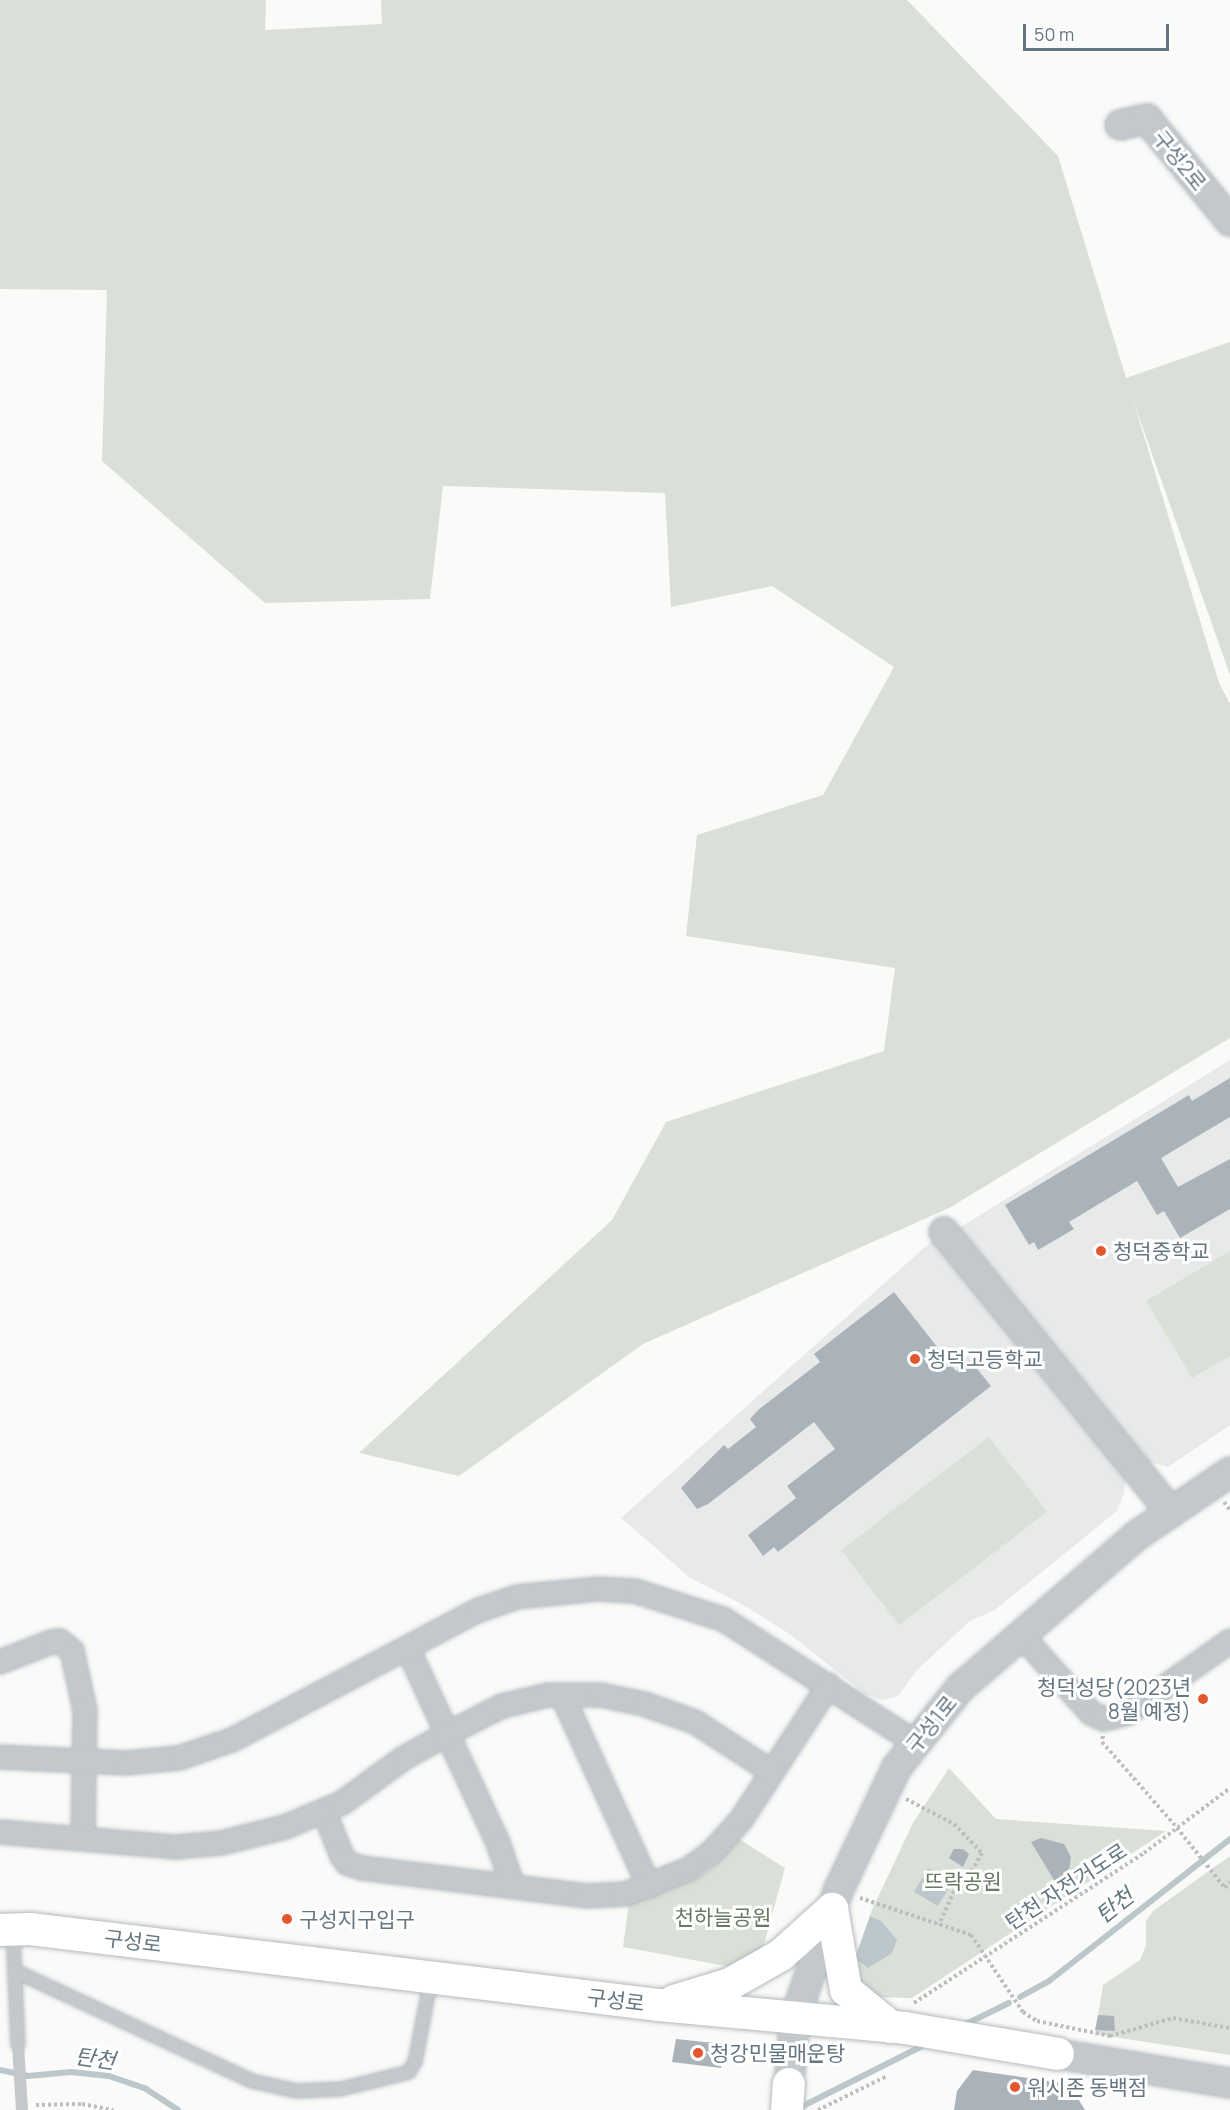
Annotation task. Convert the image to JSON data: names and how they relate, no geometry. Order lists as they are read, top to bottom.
{
  "streets": {
    "main road": ["구성로"],
    "street": ["구성2로", "구성1로"],
    "path": ["탄천 자전거도로"]
  },
  "crossings": [
    ["구성1로", "구성로"],
    ["탄천 자전거도로", "구성로"]
  ],
  "water": ["탄천"],
  "parks": ["뜨락공원", "천하늘공원"],
  "places": [
    "청덕중학교",
    "청덕고등학교",
    "청덕성당(2023년 8월 예정)",
    "구성지구입구",
    "청강민물매운탕",
    "워시존 동백점"
  ],
  "scale_bar": "50 m"
}
